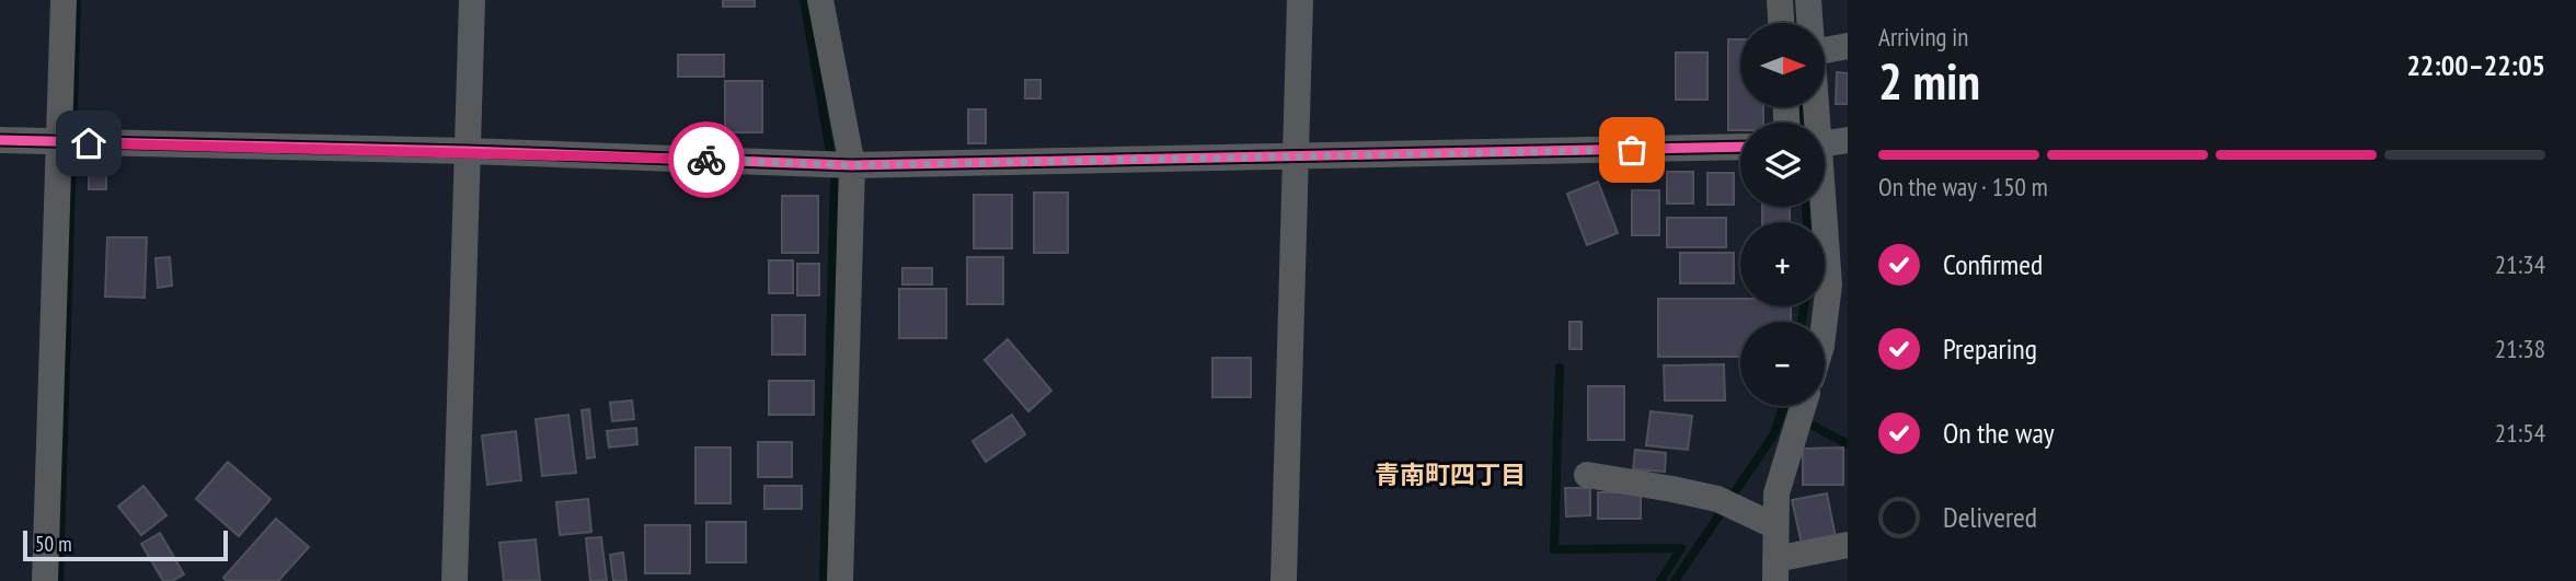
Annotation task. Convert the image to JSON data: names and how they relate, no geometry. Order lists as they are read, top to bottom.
{
  "districts": ["青南町四丁目"],
  "scale_bar": "50 m",
  "north": "right",
  "page": {
    "heading": ["2 min", "Arriving in", "22:00–22:05"],
    "map_buttons": ["+", "−"],
    "bar": "On the way · 150 m",
    "list": [
      ["Confirmed", "21:34"],
      ["Preparing", "21:38"],
      ["On the way", "21:54"],
      "Delivered"
    ],
    "scale": "50 m"
  }
}
